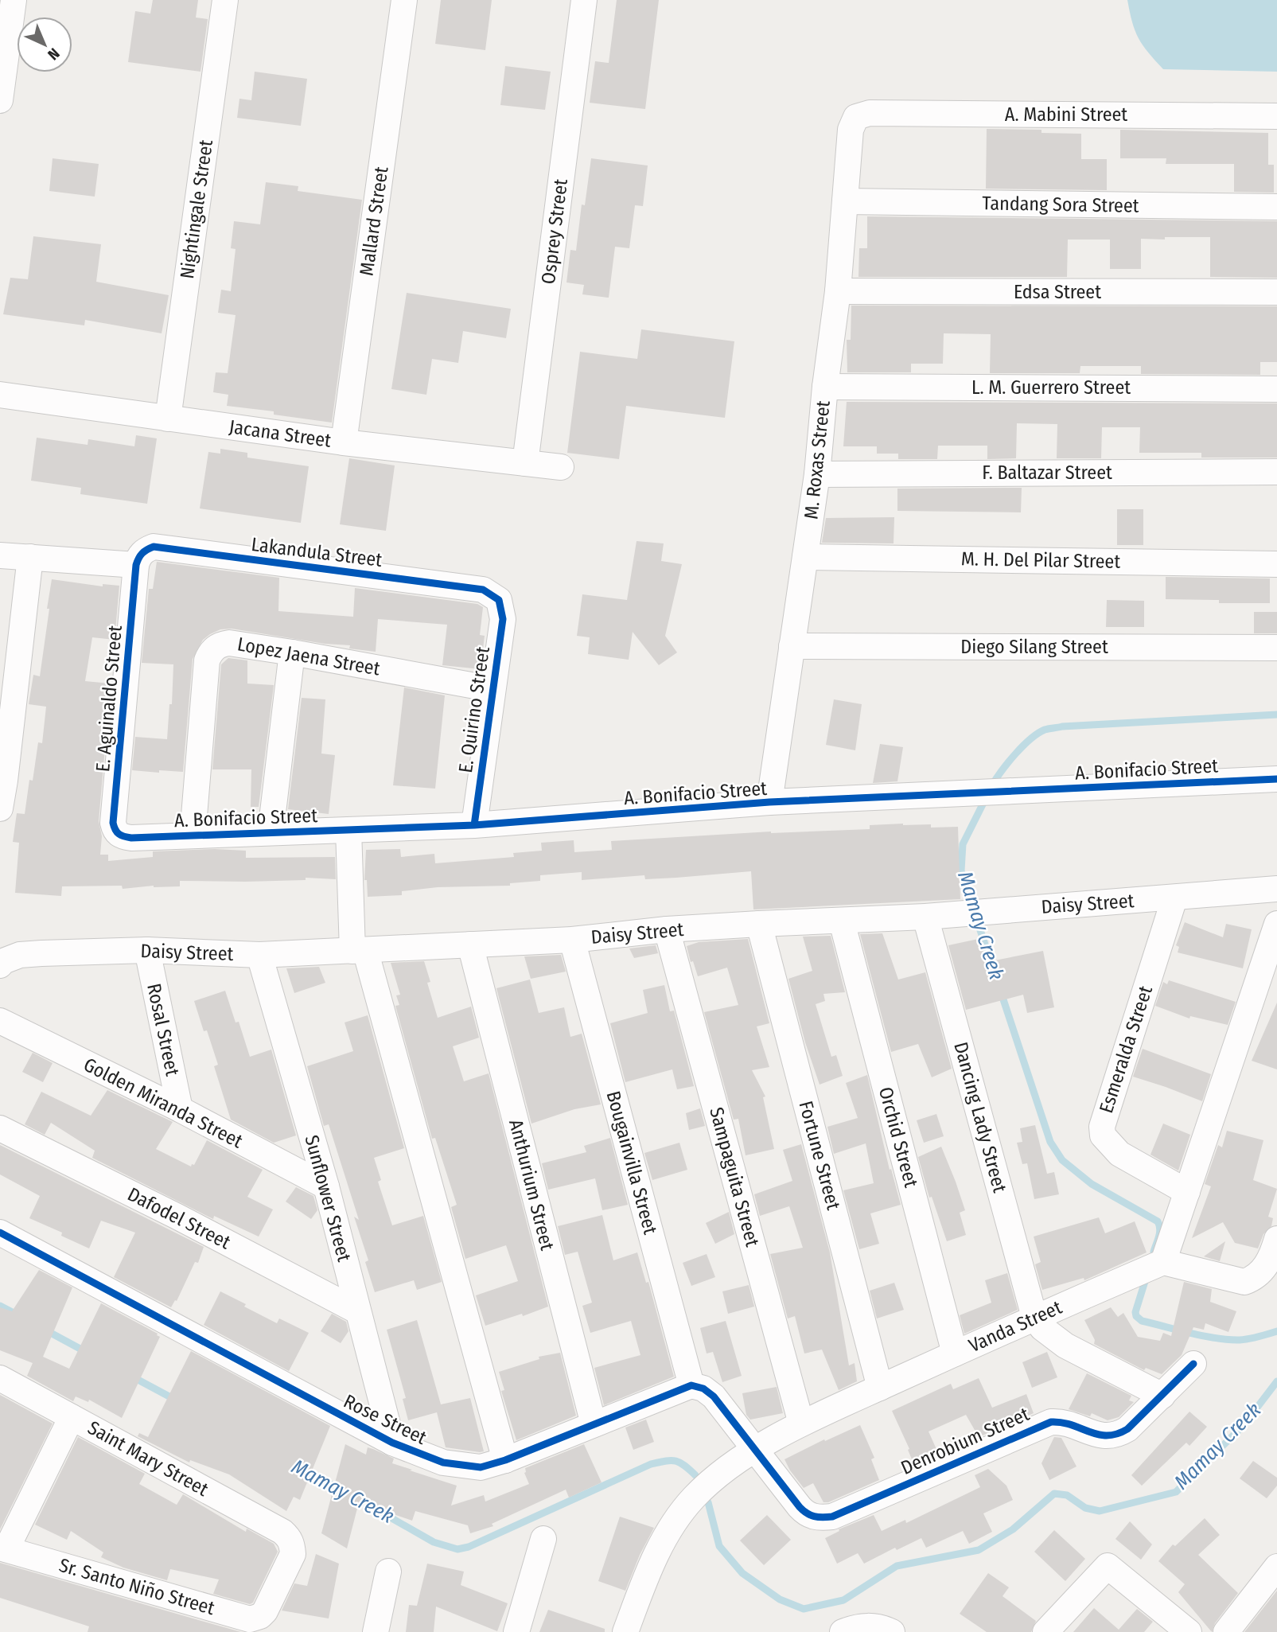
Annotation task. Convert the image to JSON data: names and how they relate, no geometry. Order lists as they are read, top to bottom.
{
  "streets": {
    "street": [
      "A. Mabini Street",
      "Tandang Sora Street",
      "Nightingale Street",
      "Mallard Street",
      "Osprey Street",
      "Edsa Street",
      "L. M. Guerrero Street",
      "Jacana Street",
      "M. Roxas Street",
      "F. Baltazar Street",
      "Lakandula Street",
      "M. H. Del Pilar Street",
      "Diego Silang Street",
      "Lopez Jaena Street",
      "E. Aguinaldo Street",
      "E. Quirino Street",
      "A. Bonifacio Street",
      "Daisy Street",
      "Rosal Street",
      "Esmeralda Street",
      "Golden Miranda Street",
      "Dancing Lady Street",
      "Orchid Street",
      "Fortune Street",
      "Bougainvilla Street",
      "Sampaguita Street",
      "Anthurium Street",
      "Sunflower Street",
      "Dafodel Street",
      "Vanda Street",
      "Rose Street",
      "Denrobium Street",
      "Saint Mary Street",
      "Sr. Santo Niño Street"
    ]
  },
  "crossings": [
    ["A. Mabini Street", "M. Roxas Street"],
    ["Tandang Sora Street", "M. Roxas Street"],
    ["Nightingale Street", "Jacana Street"],
    ["Mallard Street", "Jacana Street"],
    ["Osprey Street", "Jacana Street"],
    ["Edsa Street", "M. Roxas Street"],
    ["L. M. Guerrero Street", "M. Roxas Street"],
    ["M. Roxas Street", "F. Baltazar Street"],
    ["M. Roxas Street", "M. H. Del Pilar Street"],
    ["M. Roxas Street", "Diego Silang Street"],
    ["M. Roxas Street", "A. Bonifacio Street"],
    ["Lakandula Street", "E. Aguinaldo Street"],
    ["Lakandula Street", "E. Quirino Street"],
    ["Lopez Jaena Street", "E. Quirino Street"],
    ["Lopez Jaena Street", "A. Bonifacio Street"],
    ["E. Aguinaldo Street", "A. Bonifacio Street"],
    ["E. Quirino Street", "A. Bonifacio Street"],
    ["Daisy Street", "Rosal Street"],
    ["Daisy Street", "Esmeralda Street"],
    ["Daisy Street", "Dancing Lady Street"],
    ["Daisy Street", "Orchid Street"],
    ["Daisy Street", "Fortune Street"],
    ["Daisy Street", "Bougainvilla Street"],
    ["Daisy Street", "Sampaguita Street"],
    ["Daisy Street", "Anthurium Street"],
    ["Daisy Street", "Sunflower Street"],
    ["Rosal Street", "Golden Miranda Street"],
    ["Golden Miranda Street", "Sunflower Street"],
    ["Dancing Lady Street", "Vanda Street"],
    ["Orchid Street", "Vanda Street"],
    ["Fortune Street", "Vanda Street"],
    ["Bougainvilla Street", "Rose Street"],
    ["Sampaguita Street", "Vanda Street"],
    ["Anthurium Street", "Rose Street"],
    ["Sunflower Street", "Dafodel Street"],
    ["Sunflower Street", "Rose Street"],
    ["Vanda Street", "Denrobium Street"],
    ["Saint Mary Street", "Sr. Santo Niño Street"]
  ],
  "water": ["Mamay Creek"],
  "north": "bottom right"
}
